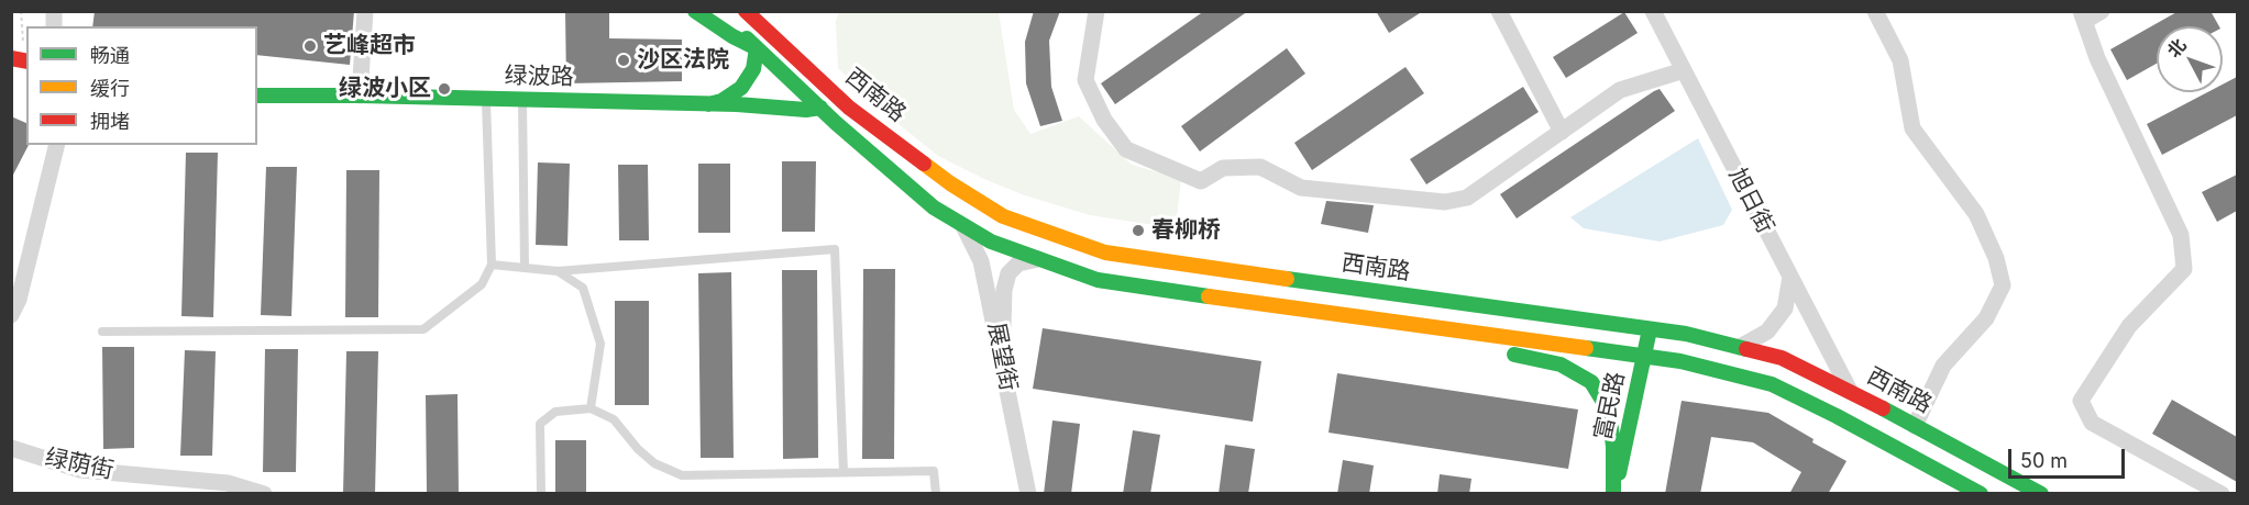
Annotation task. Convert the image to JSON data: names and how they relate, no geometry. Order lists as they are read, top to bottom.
{
  "streets": {
    "main road": ["绿波路", "西南路", "富民路"],
    "street": ["旭日街", "展望街", "绿荫街"]
  },
  "crossings": [
    ["绿波路", "西南路"],
    ["西南路", "旭日街"],
    ["西南路", "展望街"],
    ["西南路", "富民路"]
  ],
  "places": [
    "艺峰超市",
    "沙区法院",
    "绿波小区",
    "春柳桥"
  ],
  "legend": ["畅通", "缓行", "拥堵"],
  "scale_bar": "50 m",
  "north": "top left"
}
